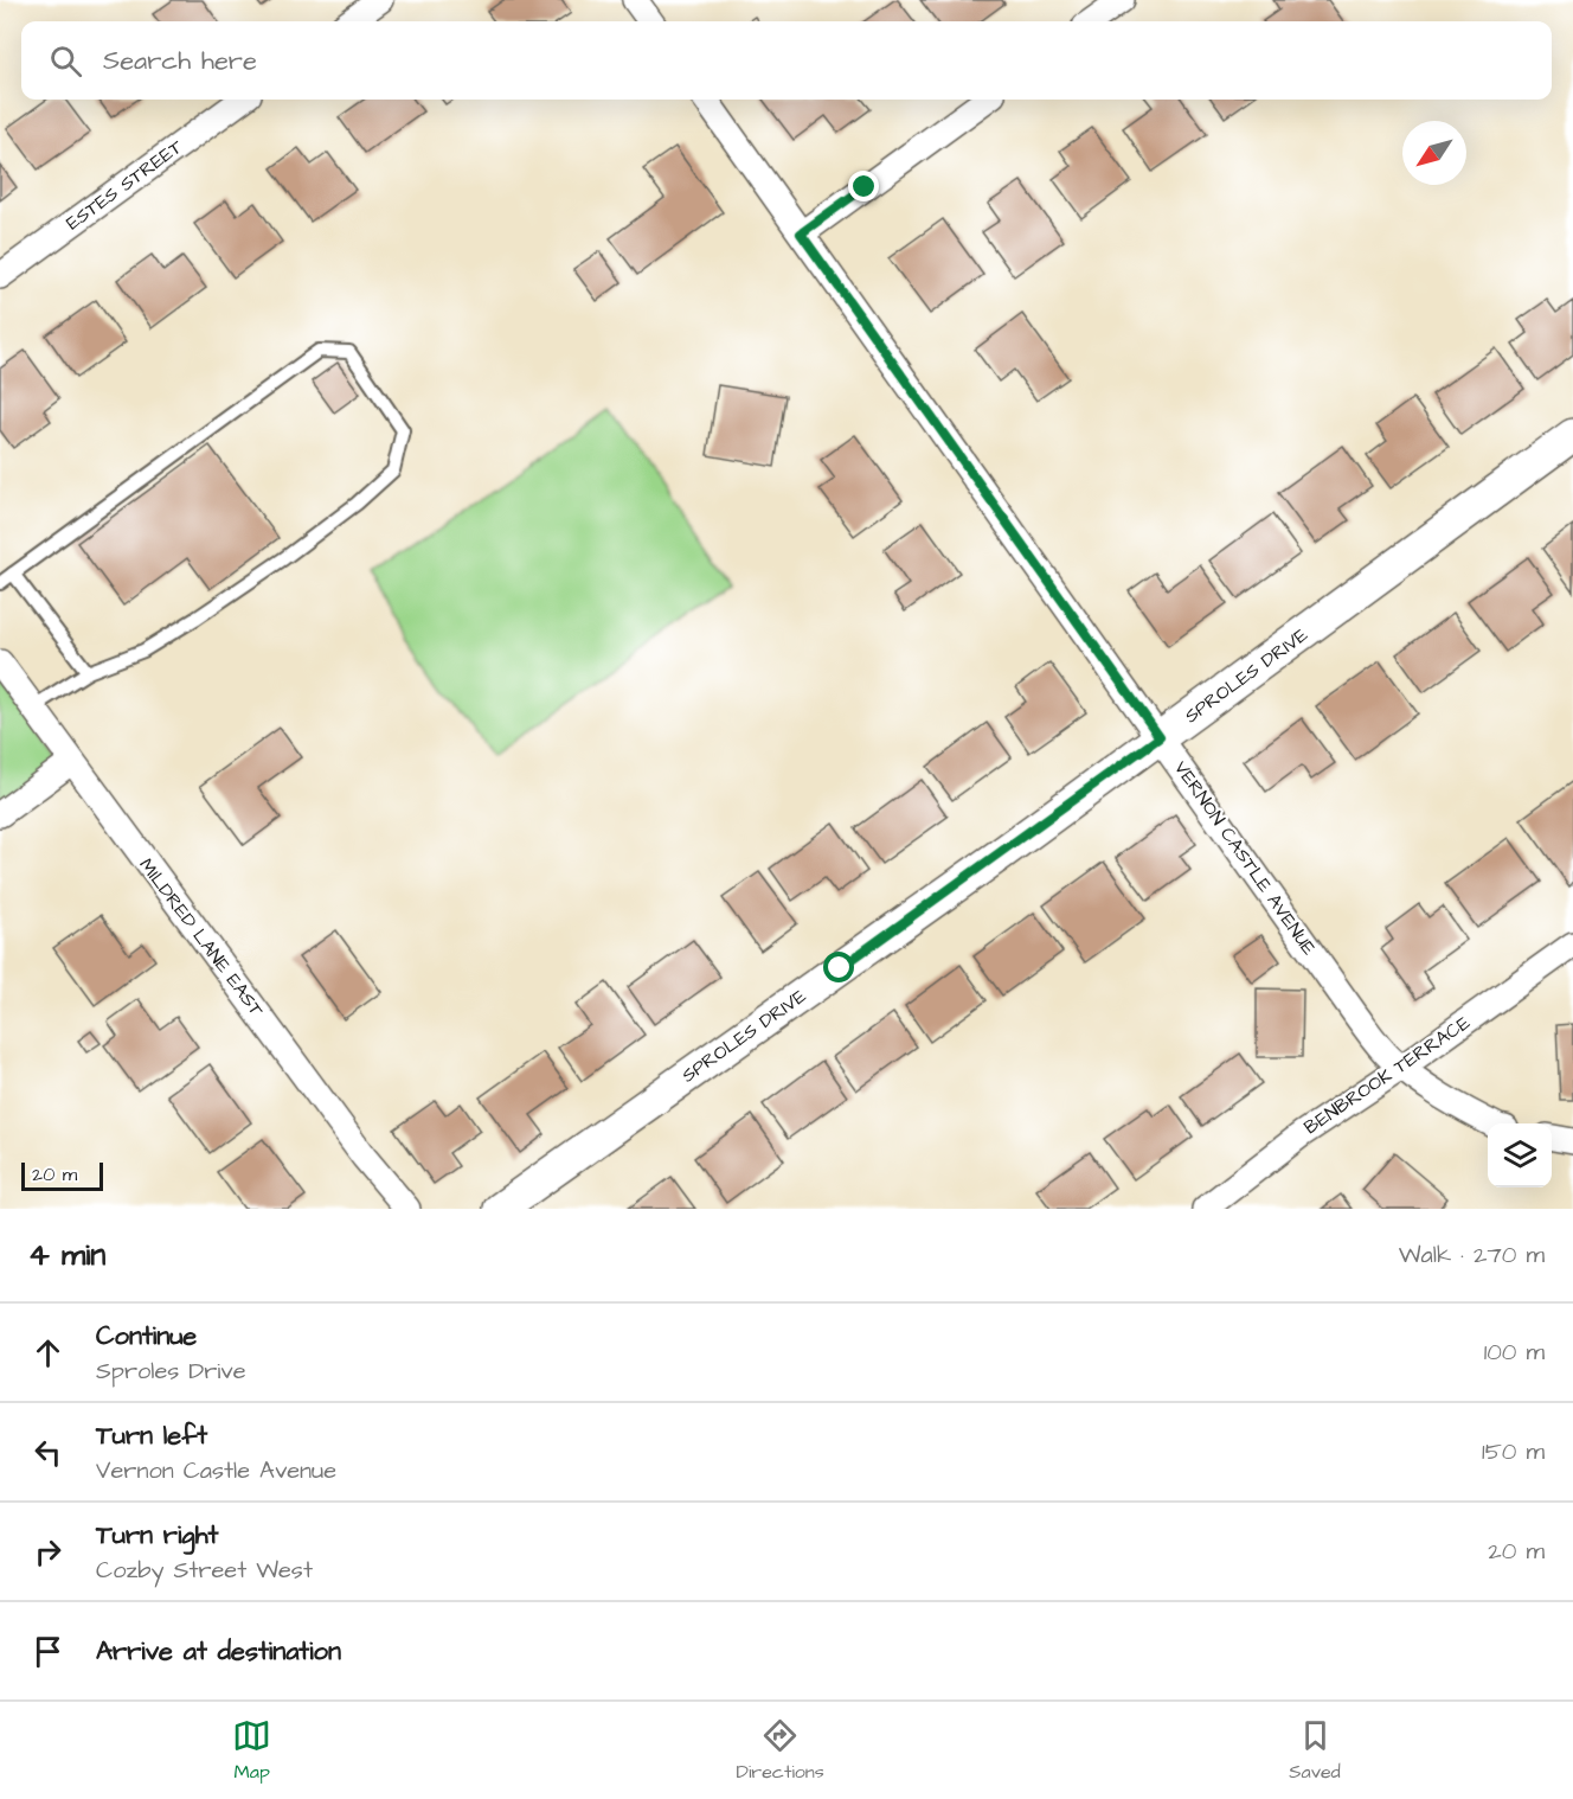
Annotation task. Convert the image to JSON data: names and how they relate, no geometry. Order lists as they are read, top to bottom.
{
  "streets": {
    "street": [
      "ESTES STREET",
      "SPROLES DRIVE",
      "VERNON CASTLE AVENUE",
      "MILDRED LANE EAST",
      "BENBROOK TERRACE"
    ]
  },
  "crossings": [
    ["SPROLES DRIVE", "VERNON CASTLE AVENUE"],
    ["VERNON CASTLE AVENUE", "BENBROOK TERRACE"]
  ],
  "scale_bar": "20 m",
  "north": "bottom left",
  "page": {
    "search": "Search here",
    "scale": "20 m",
    "heading": ["4 min", "Walk · 270 m"],
    "list": [
      ["Continue", "Sproles Drive", "100 m"],
      ["Turn left", "Vernon Castle Avenue", "150 m"],
      ["Turn right", "Cozby Street West", "20 m"],
      "Arrive at destination"
    ],
    "nav": ["Map", "Directions", "Saved"]
  }
}
